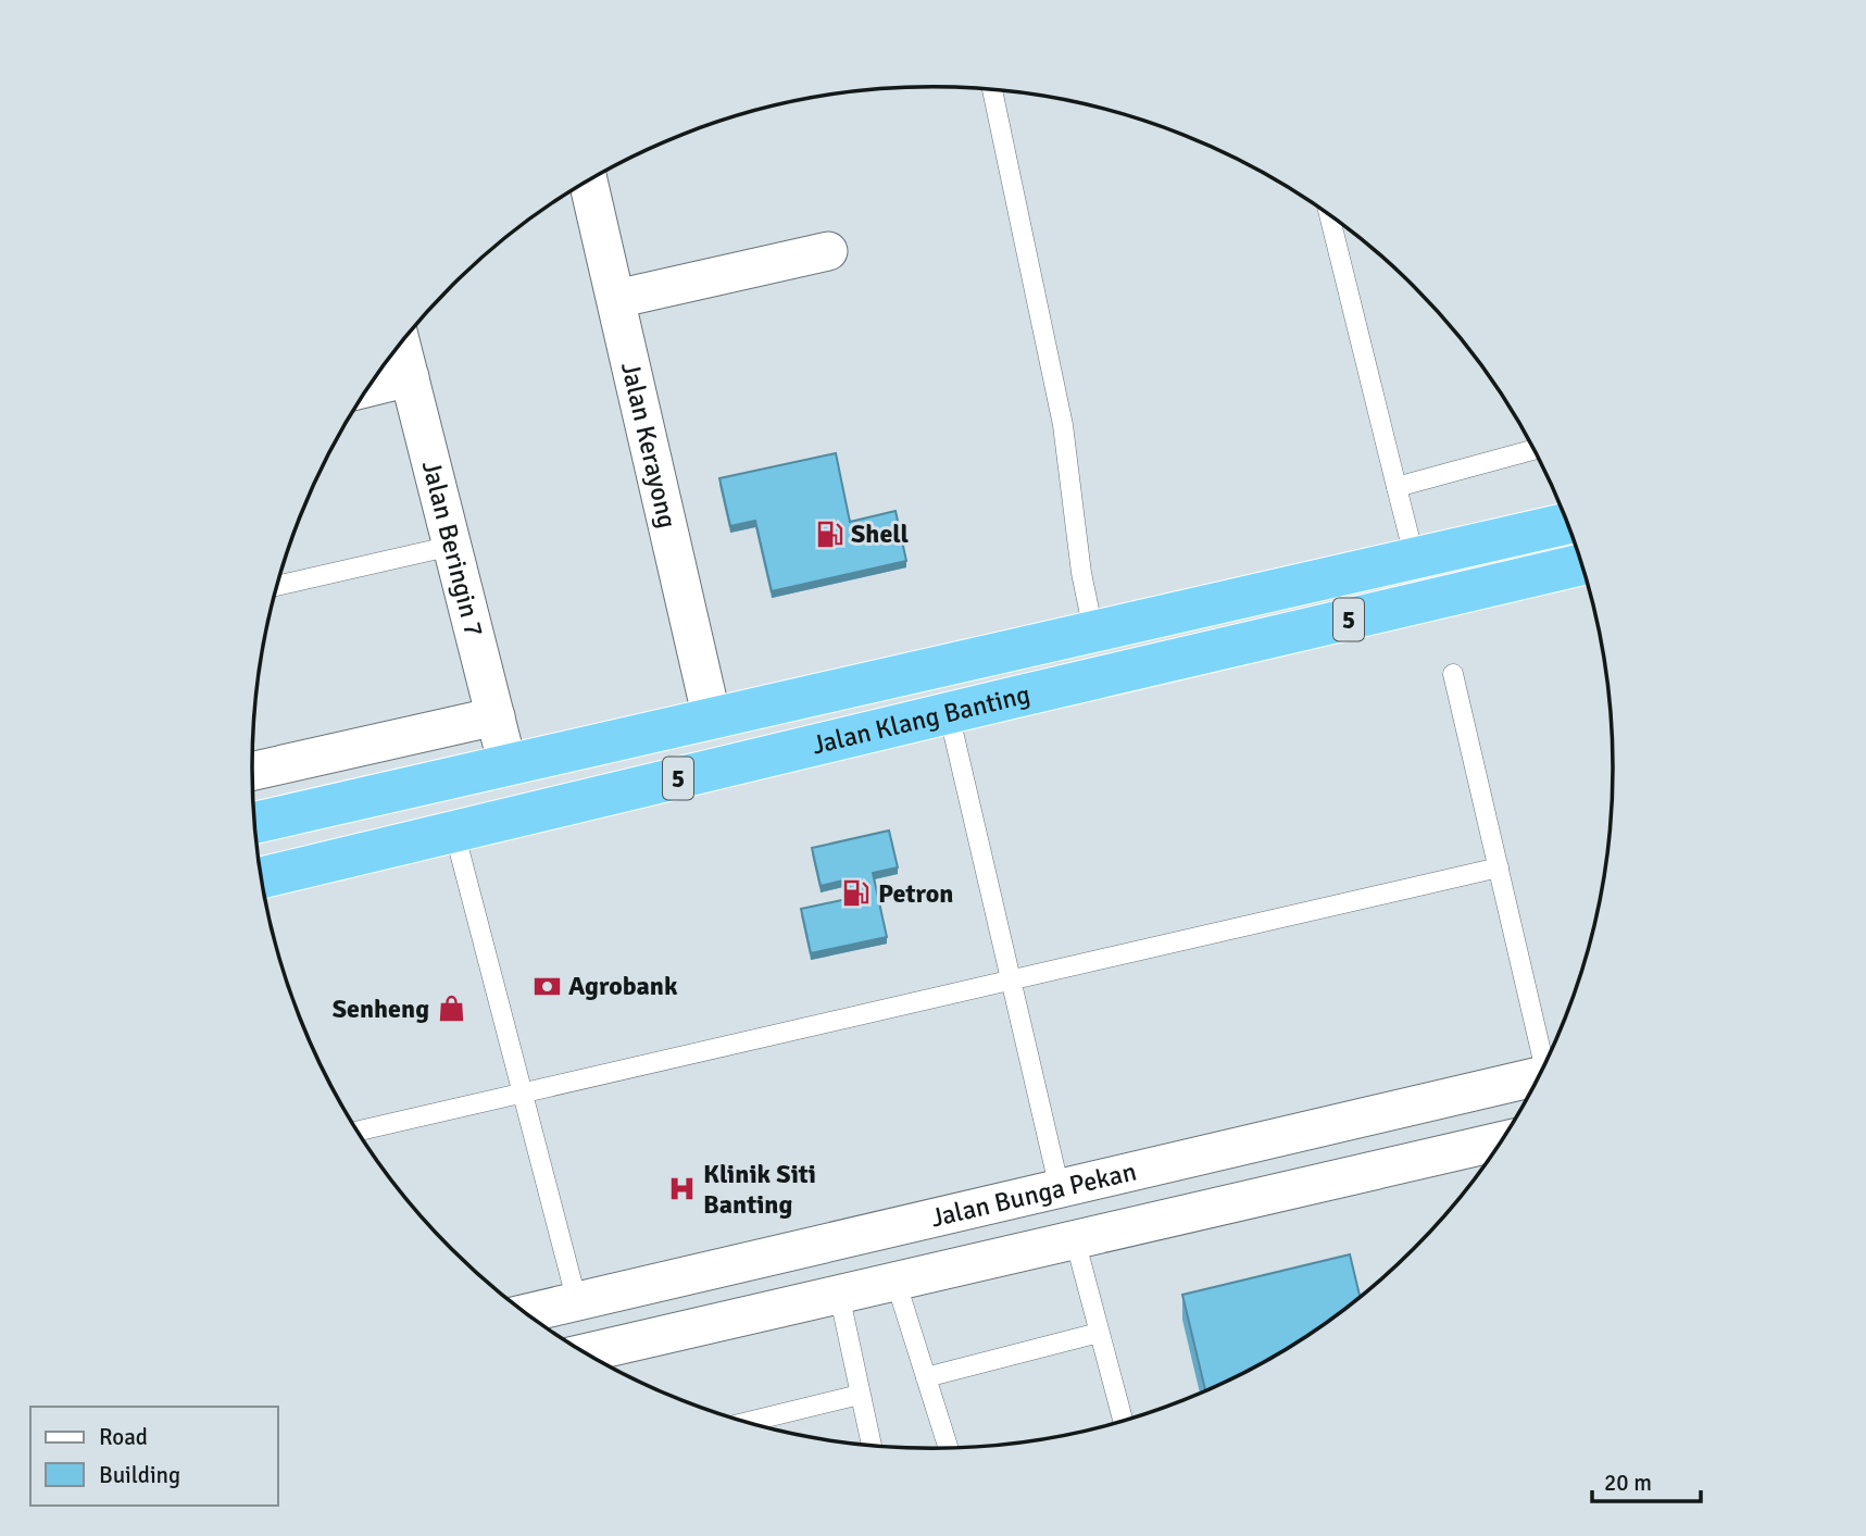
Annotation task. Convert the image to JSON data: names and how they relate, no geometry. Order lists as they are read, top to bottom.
{
  "streets": {
    "highway": ["5", "Jalan Klang Banting"],
    "street": ["Jalan Kerayong", "Jalan Beringin 7", "Jalan Bunga Pekan"]
  },
  "crossings": [
    ["Jalan Kerayong", "Jalan Klang Banting"],
    ["Jalan Beringin 7", "Jalan Klang Banting"]
  ],
  "places": {
    "fuel station": ["Shell", "Petron"],
    "bank": ["Agrobank"],
    "shop": ["Senheng"],
    "hospital": ["Klinik Siti Banting"]
  },
  "legend": ["Road", "Building"],
  "scale_bar": "20 m"
}
